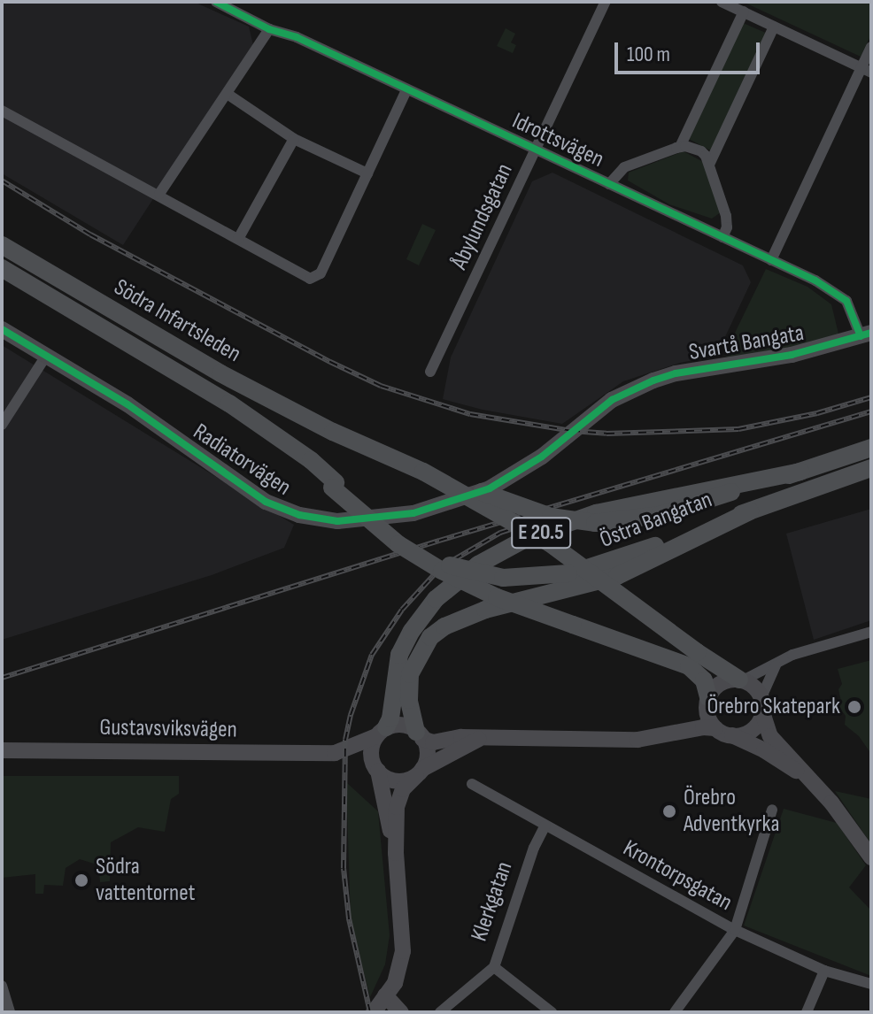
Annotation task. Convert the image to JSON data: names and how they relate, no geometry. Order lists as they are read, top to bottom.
{
  "streets": {
    "main road": ["Södra Infartsleden", "Östra Bangatan", "E 20.5"],
    "street": [
      "Idrottsvägen",
      "Åbylundsgatan",
      "Svartå Bangata",
      "Radiatorvägen",
      "Gustavsviksvägen",
      "Krontorpsgatan",
      "Klerkgatan"
    ]
  },
  "crossings": [
    ["Idrottsvägen", "Åbylundsgatan"],
    ["Idrottsvägen", "Svartå Bangata"],
    ["Södra Infartsleden", "Östra Bangatan"],
    ["Svartå Bangata", "Radiatorvägen"],
    ["Östra Bangatan", "E 20.5"],
    ["E 20.5", "Gustavsviksvägen"],
    ["Krontorpsgatan", "Klerkgatan"]
  ],
  "places": ["Örebro Skatepark", "Örebro Adventkyrka", "Södra vattentornet"],
  "scale_bar": "100 m"
}
